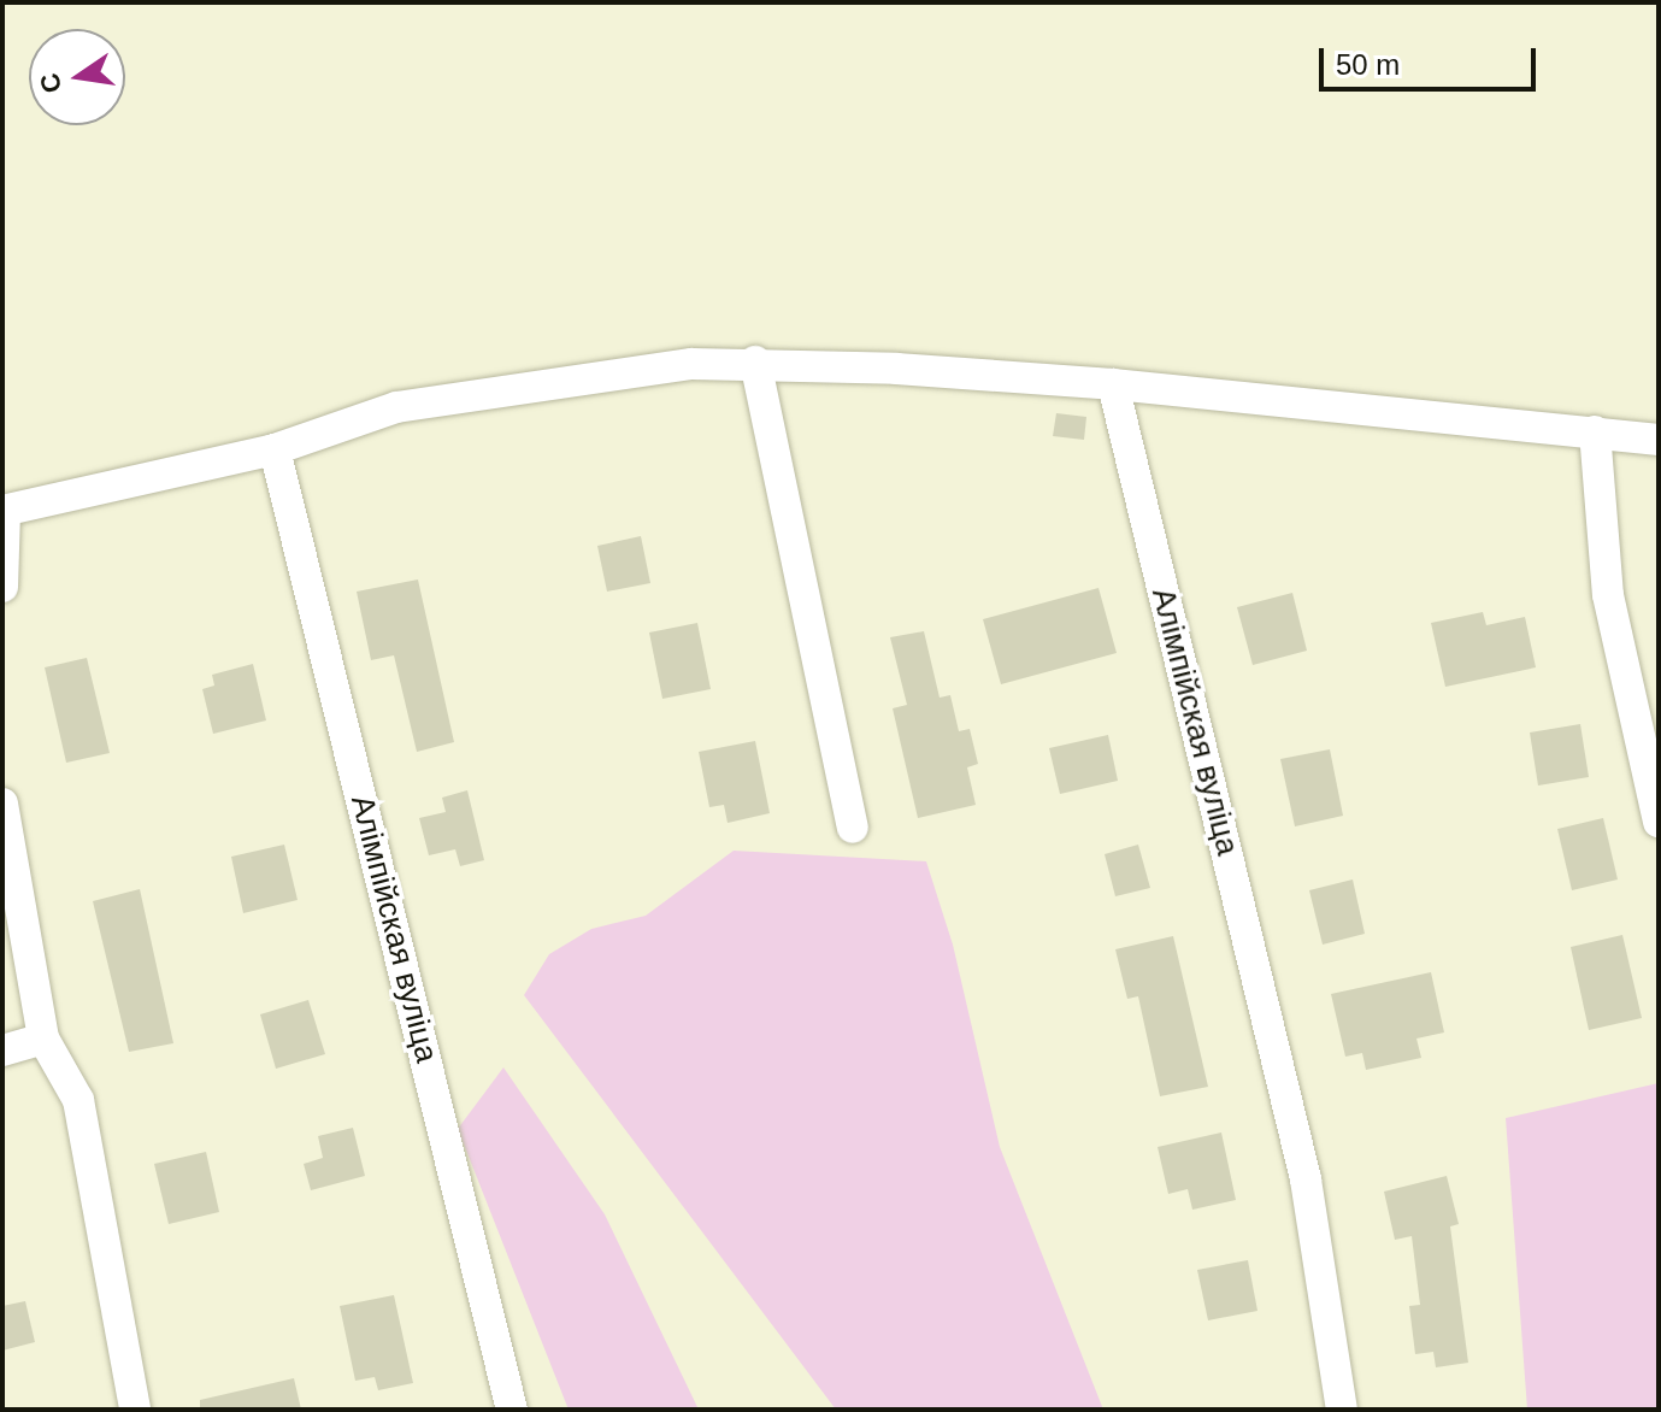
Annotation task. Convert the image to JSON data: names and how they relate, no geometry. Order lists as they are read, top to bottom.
{
  "streets": {
    "street": ["Алімпійская вуліца"]
  },
  "scale_bar": "50 m",
  "north": "left"
}
